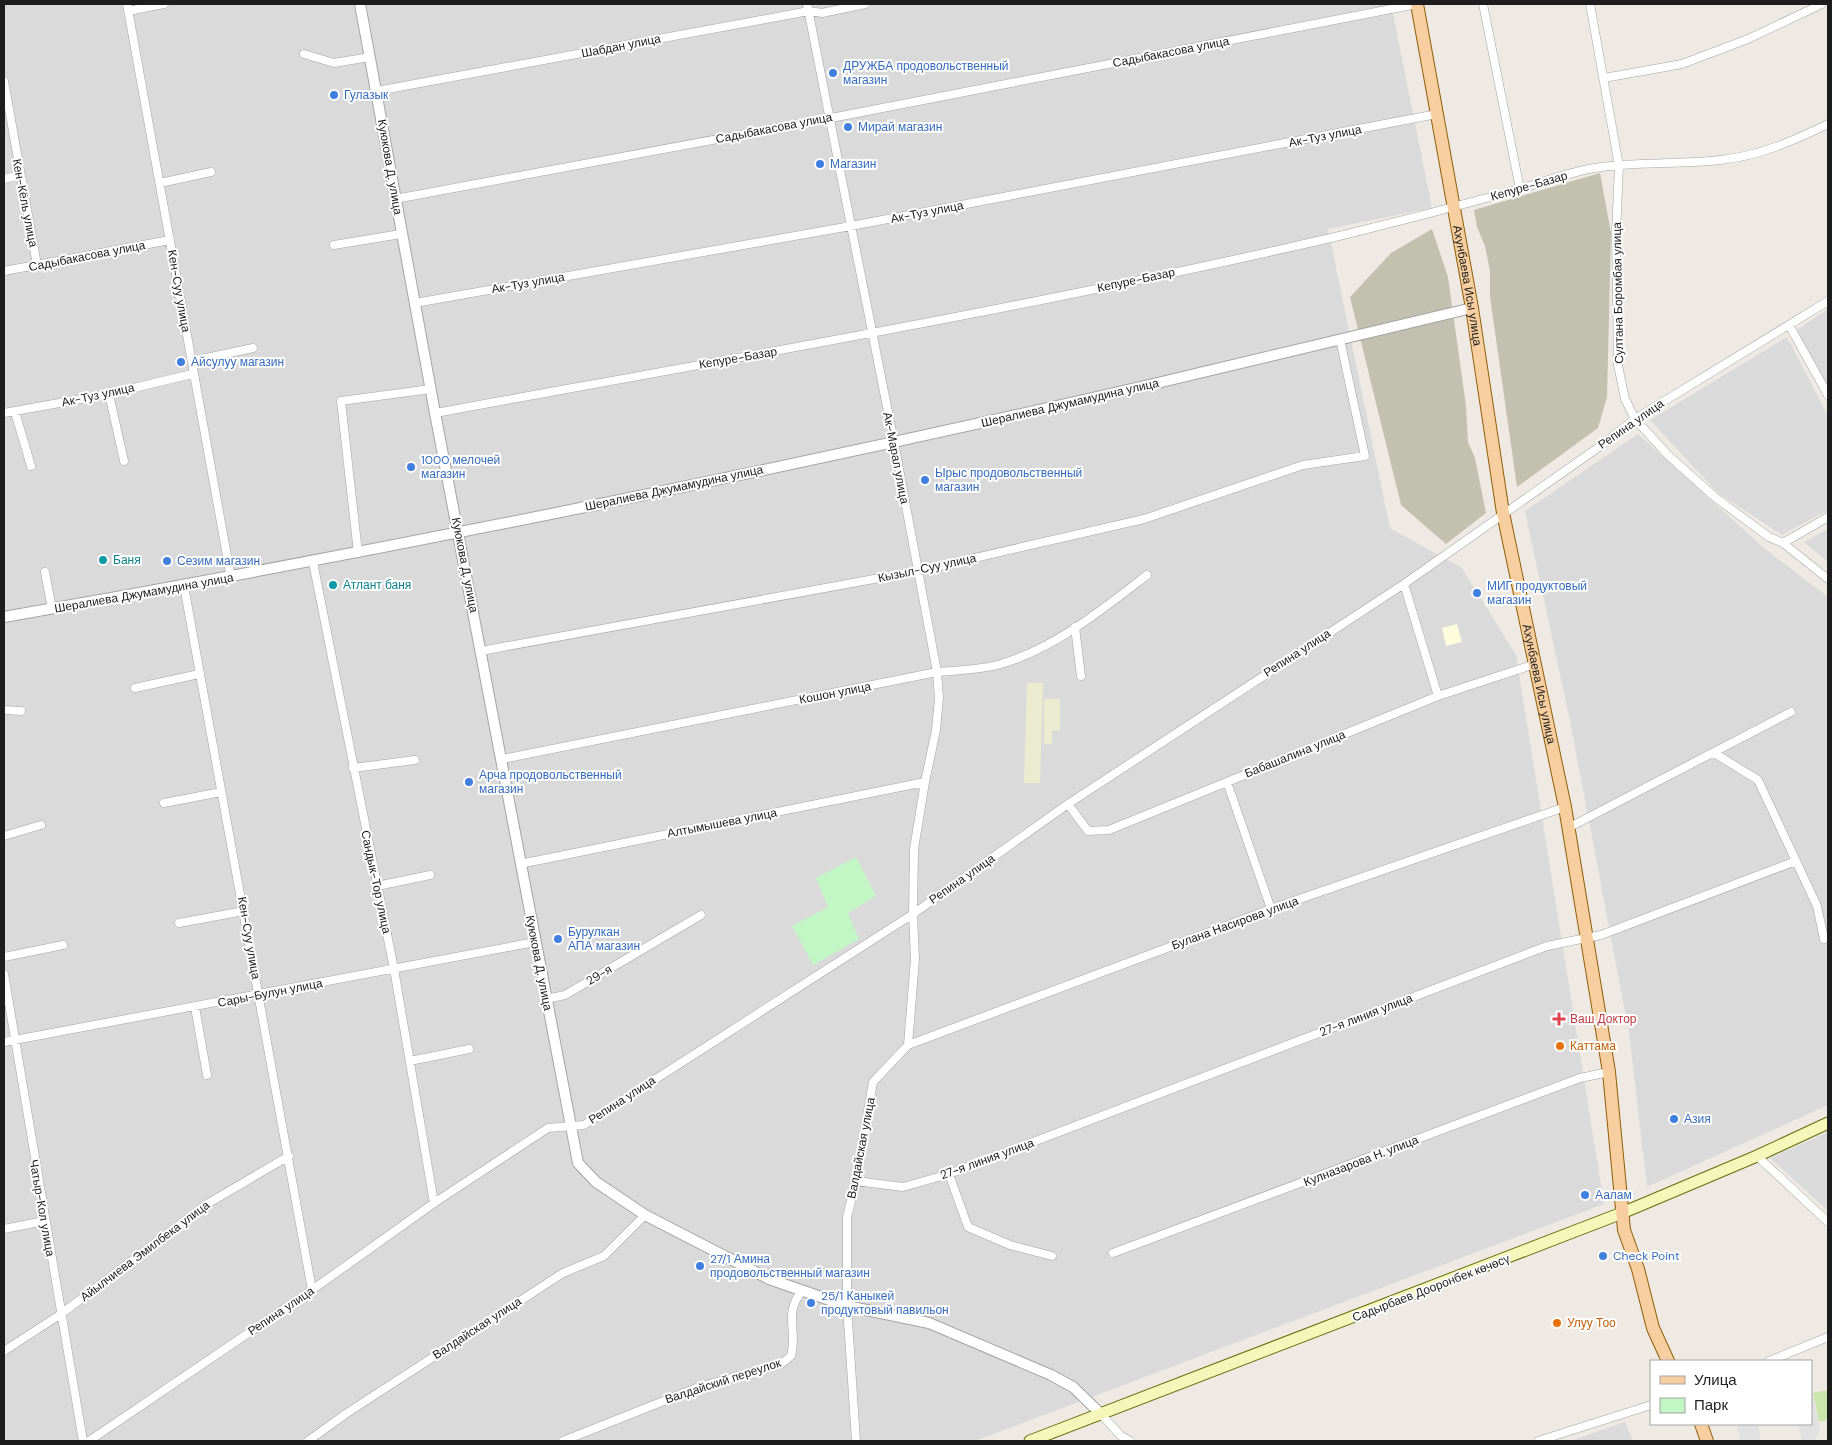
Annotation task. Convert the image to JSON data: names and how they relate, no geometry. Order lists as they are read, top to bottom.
{
  "streets": {
    "main road": ["Ахунбаева Исы улица", "Садырбаев Дооронбек көчөсү"],
    "street": [
      "Шабдан улица",
      "Садыбакасова улица",
      "Ак-Туз улица",
      "Куюкова Д. улица",
      "Кепуре-Базар",
      "Кен-Кёль улица",
      "Кен-Суу улица",
      "Султана Боромбая улица",
      "Шералиева Джумамудина улица",
      "Репина улица",
      "Ак-Марал улица",
      "Кызыл-Суу улица",
      "Кошон улица",
      "Бабашалина улица",
      "Алтымышева улица",
      "Сандык-Тор улица",
      "Булана Насирова улица",
      "29-я",
      "Сары-Булун улица",
      "27-я линия улица",
      "Валдайская улица",
      "Кулназарова Н. улица",
      "Чатыр-Кол улица",
      "Айылчиева Эмилбека улица",
      "Валдайский переулок"
    ]
  },
  "crossings": [
    ["Шабдан улица", "Куюкова Д. улица"],
    ["Шабдан улица", "Ак-Марал улица"],
    ["Садыбакасова улица", "Куюкова Д. улица"],
    ["Садыбакасова улица", "Кен-Кёль улица"],
    ["Садыбакасова улица", "Ахунбаева Исы улица"],
    ["Садыбакасова улица", "Кен-Суу улица"],
    ["Садыбакасова улица", "Ак-Марал улица"],
    ["Ак-Туз улица", "Куюкова Д. улица"],
    ["Ак-Туз улица", "Ахунбаева Исы улица"],
    ["Ак-Туз улица", "Кен-Суу улица"],
    ["Ак-Туз улица", "Ак-Марал улица"],
    ["Куюкова Д. улица", "Кепуре-Базар"],
    ["Куюкова Д. улица", "Шералиева Джумамудина улица"],
    ["Куюкова Д. улица", "Репина улица"],
    ["Куюкова Д. улица", "Кызыл-Суу улица"],
    ["Куюкова Д. улица", "Кошон улица"],
    ["Куюкова Д. улица", "Алтымышева улица"],
    ["Куюкова Д. улица", "29-я"],
    ["Куюкова Д. улица", "Сары-Булун улица"],
    ["Кепуре-Базар", "Ахунбаева Исы улица"],
    ["Кепуре-Базар", "Султана Боромбая улица"],
    ["Кепуре-Базар", "Ак-Марал улица"],
    ["Ахунбаева Исы улица", "Шералиева Джумамудина улица"],
    ["Ахунбаева Исы улица", "Репина улица"],
    ["Ахунбаева Исы улица", "Бабашалина улица"],
    ["Ахунбаева Исы улица", "Булана Насирова улица"],
    ["Ахунбаева Исы улица", "27-я линия улица"],
    ["Ахунбаева Исы улица", "Кулназарова Н. улица"],
    ["Ахунбаева Исы улица", "Садырбаев Дооронбек көчөсү"],
    ["Кен-Суу улица", "Шералиева Джумамудина улица"],
    ["Кен-Суу улица", "Репина улица"],
    ["Кен-Суу улица", "Сары-Булун улица"],
    ["Кен-Суу улица", "Айылчиева Эмилбека улица"],
    ["Султана Боромбая улица", "Репина улица"],
    ["Шералиева Джумамудина улица", "Ак-Марал улица"],
    ["Шералиева Джумамудина улица", "Кызыл-Суу улица"],
    ["Шералиева Джумамудина улица", "Сандык-Тор улица"],
    ["Репина улица", "Ак-Марал улица"],
    ["Репина улица", "Бабашалина улица"],
    ["Репина улица", "Сандык-Тор улица"],
    ["Ак-Марал улица", "Кызыл-Суу улица"],
    ["Ак-Марал улица", "Кошон улица"],
    ["Ак-Марал улица", "Алтымышева улица"],
    ["Сандык-Тор улица", "Сары-Булун улица"],
    ["Булана Насирова улица", "Валдайская улица"],
    ["Сары-Булун улица", "Чатыр-Кол улица"],
    ["27-я линия улица", "Валдайская улица"],
    ["Чатыр-Кол улица", "Айылчиева Эмилбека улица"]
  ],
  "places": {
    "other": [
      "ДРУЖБА продовольственный магазин",
      "Гулазык",
      "Мирай магазин",
      "Магазин",
      "Айсулуу магазин",
      "1000 мелочей магазин",
      "Ырыс продовольственный магазин",
      "Баня",
      "Сезим магазин",
      "Атлант баня",
      "МИГ продуктовый магазин",
      "Арча продовольственный магазин",
      "Бурулкан АПА магазин",
      "Каттама",
      "Азия",
      "Аалам",
      "Check Point",
      "27/1 Амина продовольственный магазин",
      "25/1 Каныкей продуктовый павильон",
      "Улуу Тоо"
    ],
    "health": ["Ваш Доктор"]
  },
  "legend": ["Улица", "Парк"]
}
